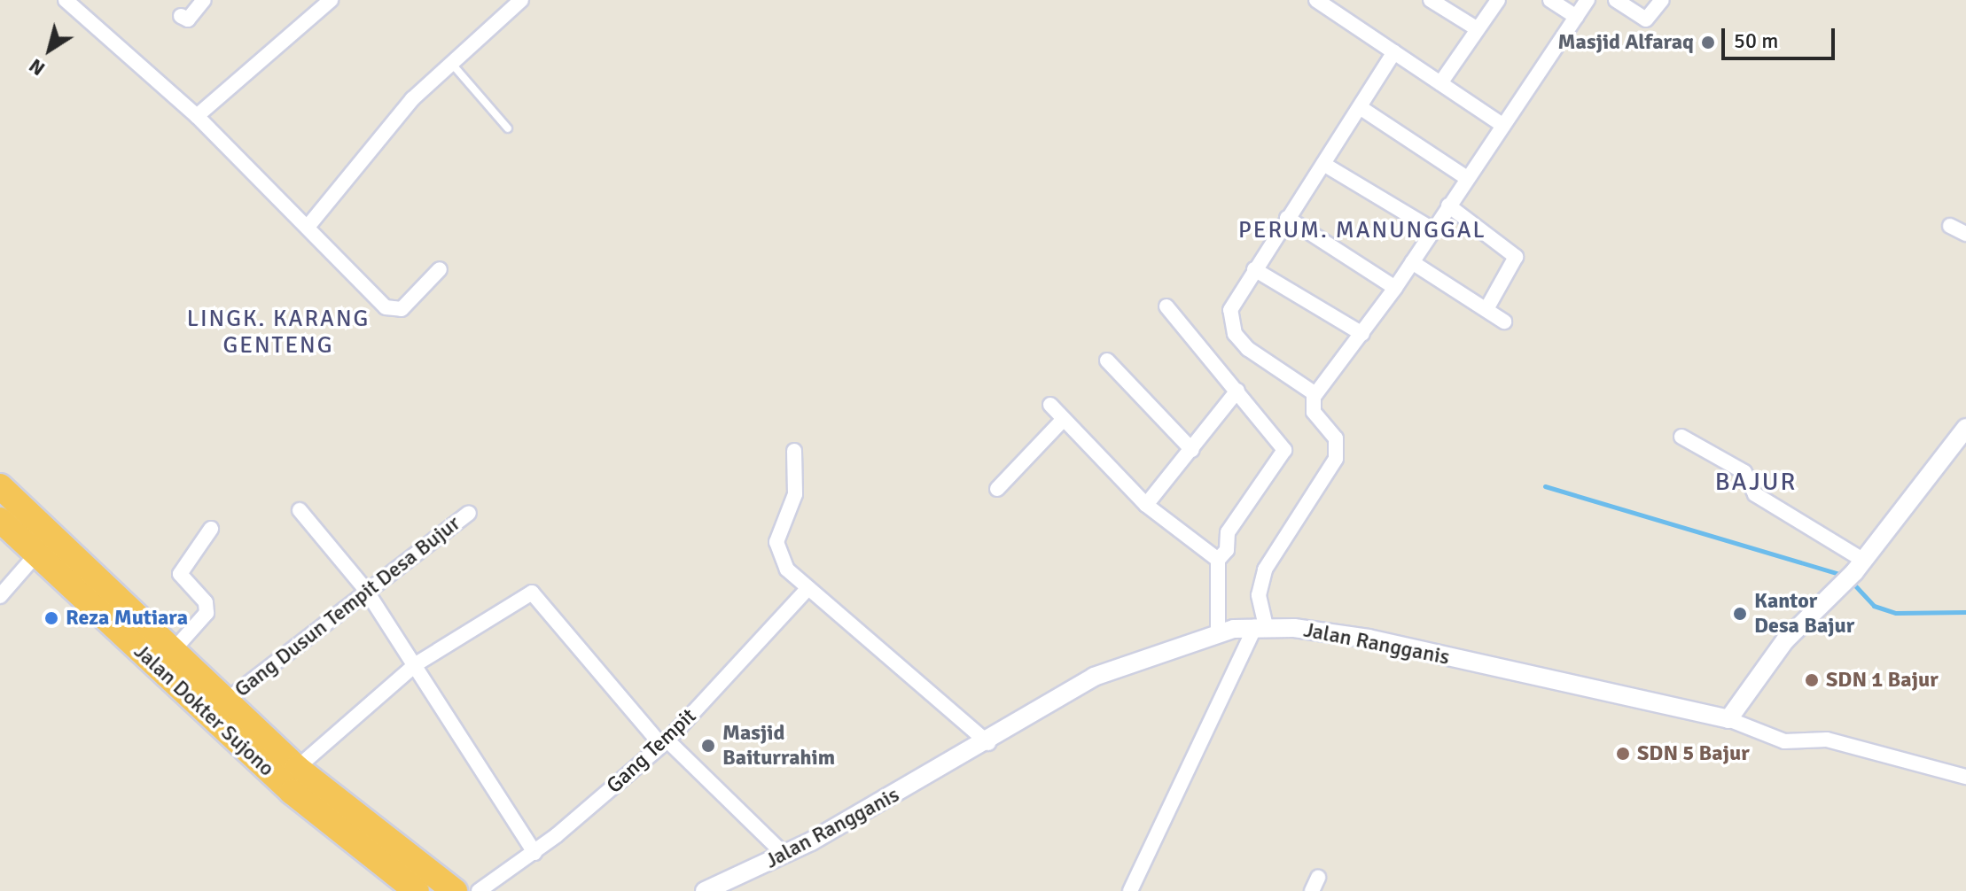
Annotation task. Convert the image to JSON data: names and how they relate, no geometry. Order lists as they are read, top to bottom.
{
  "streets": {
    "highway": ["Jalan Dokter Sujono"],
    "street": ["Gang Dusun Tempit Desa Bujur", "Jalan Rangganis", "Gang Tempit"]
  },
  "districts": ["PERUM. MANUNGGAL", "LINGK. KARANG GENTENG", "BAJUR"],
  "places": [
    "Masjid Alfaraq",
    "Kantor Desa Bajur",
    "Reza Mutiara",
    "SDN 1 Bajur",
    "Masjid Baiturrahim",
    "SDN 5 Bajur"
  ],
  "scale_bar": "50 m",
  "north": "bottom left"
}
